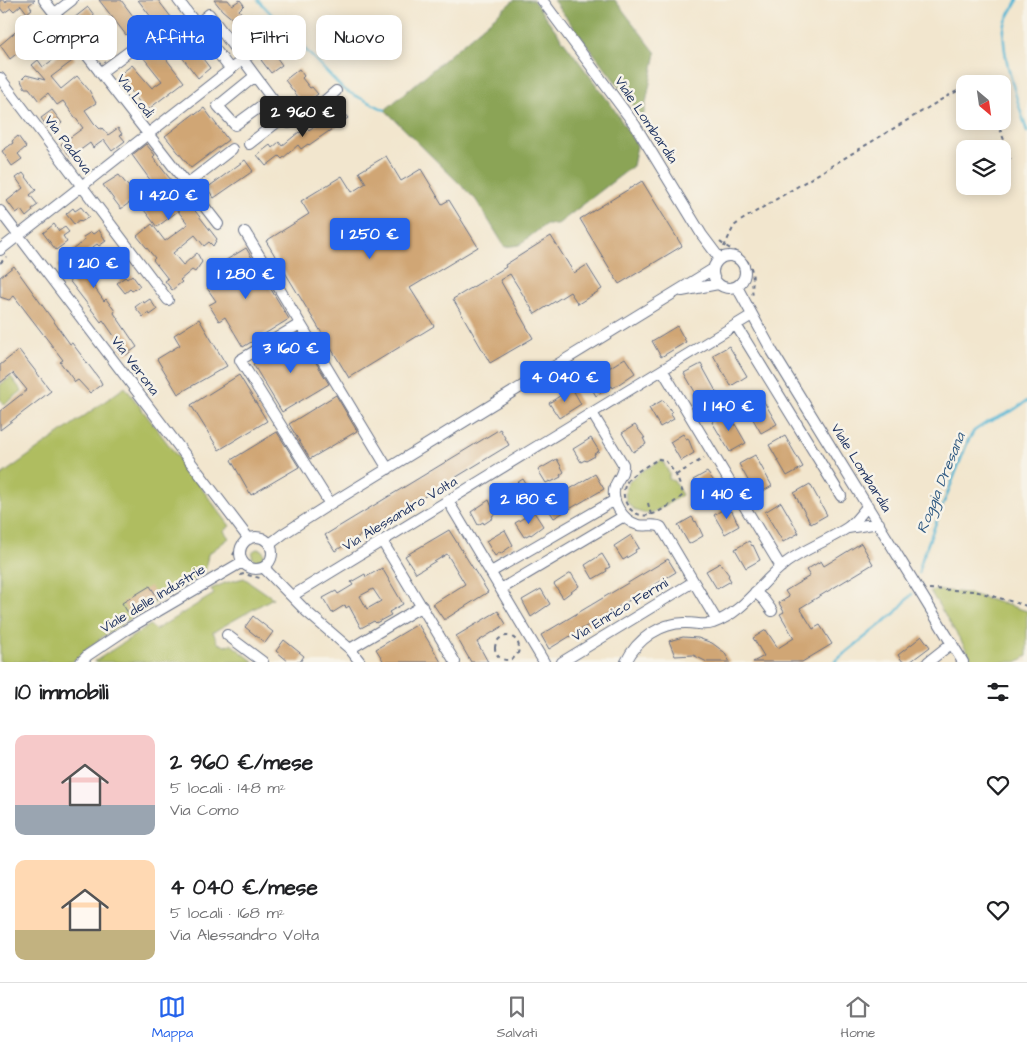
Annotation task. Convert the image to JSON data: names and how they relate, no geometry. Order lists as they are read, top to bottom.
{
  "streets": {
    "street": [
      "Via Lodi",
      "Viale Lombardia",
      "Via Padova",
      "Via Verona",
      "Via Alessandro Volta",
      "Viale delle Industrie",
      "Via Enrico Fermi"
    ]
  },
  "crossings": [
    ["Viale Lombardia", "Via Alessandro Volta"],
    ["Via Verona", "Viale delle Industrie"]
  ],
  "water": ["Roggia Dresana"],
  "north": "bottom right",
  "page": {
    "chip": [
      "Compra",
      "Affitta",
      "Filtri",
      "Nuovo"
    ],
    "price": [
      "2 960 €",
      "1 420 €",
      "1 250 €",
      "1 210 €",
      "1 280 €",
      "3 160 €",
      "4 040 €",
      "1 140 €",
      "1 410 €",
      "2 180 €"
    ],
    "heading": "10 immobili",
    "list": [
      {
        "name": "2 960 €/mese",
        "note": "5 locali · 148 m² · Via Como"
      },
      {
        "name": "4 040 €/mese",
        "note": "5 locali · 168 m² · Via Alessandro Volta"
      }
    ],
    "tabs": ["Mappa", "Salvati", "Home"]
  }
}
